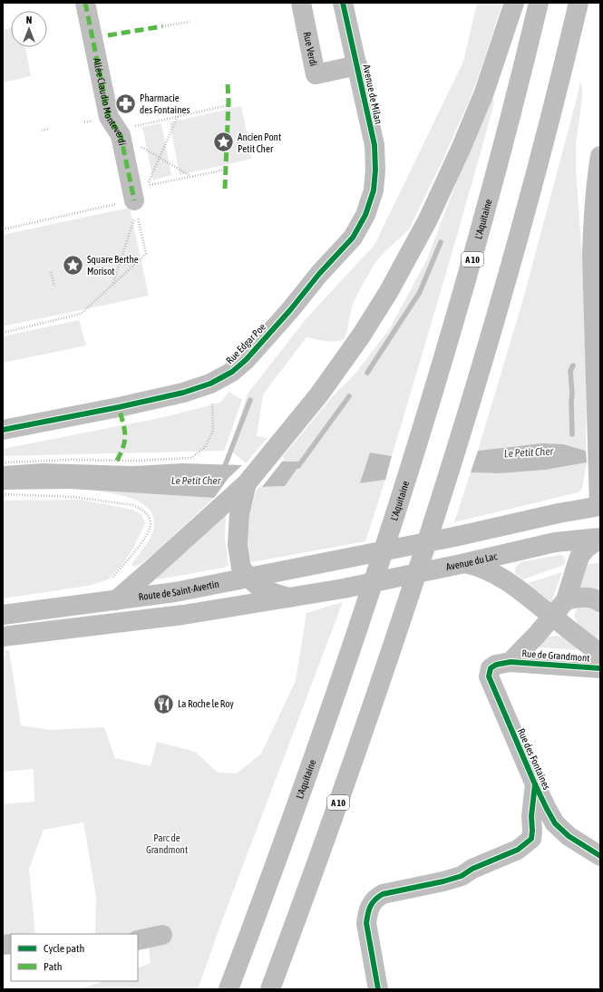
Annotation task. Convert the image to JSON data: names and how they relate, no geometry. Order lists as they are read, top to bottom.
{
  "streets": {
    "main road": [
      "L'Aquitaine",
      "A 10",
      "Avenue du Lac",
      "Route de Saint-Avertin"
    ],
    "street": [
      "Rue Verdi",
      "Avenue de Milan",
      "Allée Claudio Monteverdi",
      "Rue Edgar Poe",
      "Rue de Grandmont",
      "Rue des Fontaines"
    ]
  },
  "crossings": [
    ["Rue Verdi", "Avenue de Milan"],
    ["Avenue de Milan", "Rue Edgar Poe"],
    ["Rue de Grandmont", "Rue des Fontaines"]
  ],
  "water": ["Le Petit Cher"],
  "parks": ["Parc de Grandmont"],
  "places": {
    "pharmacy": ["Pharmacie des Fontaines"],
    "place": ["Ancien Pont Petit Cher", "Square Berthe Morisot"],
    "restaurant": ["La Roche le Roy"]
  },
  "legend": ["Cycle path", "Path"],
  "north": "top"
}
